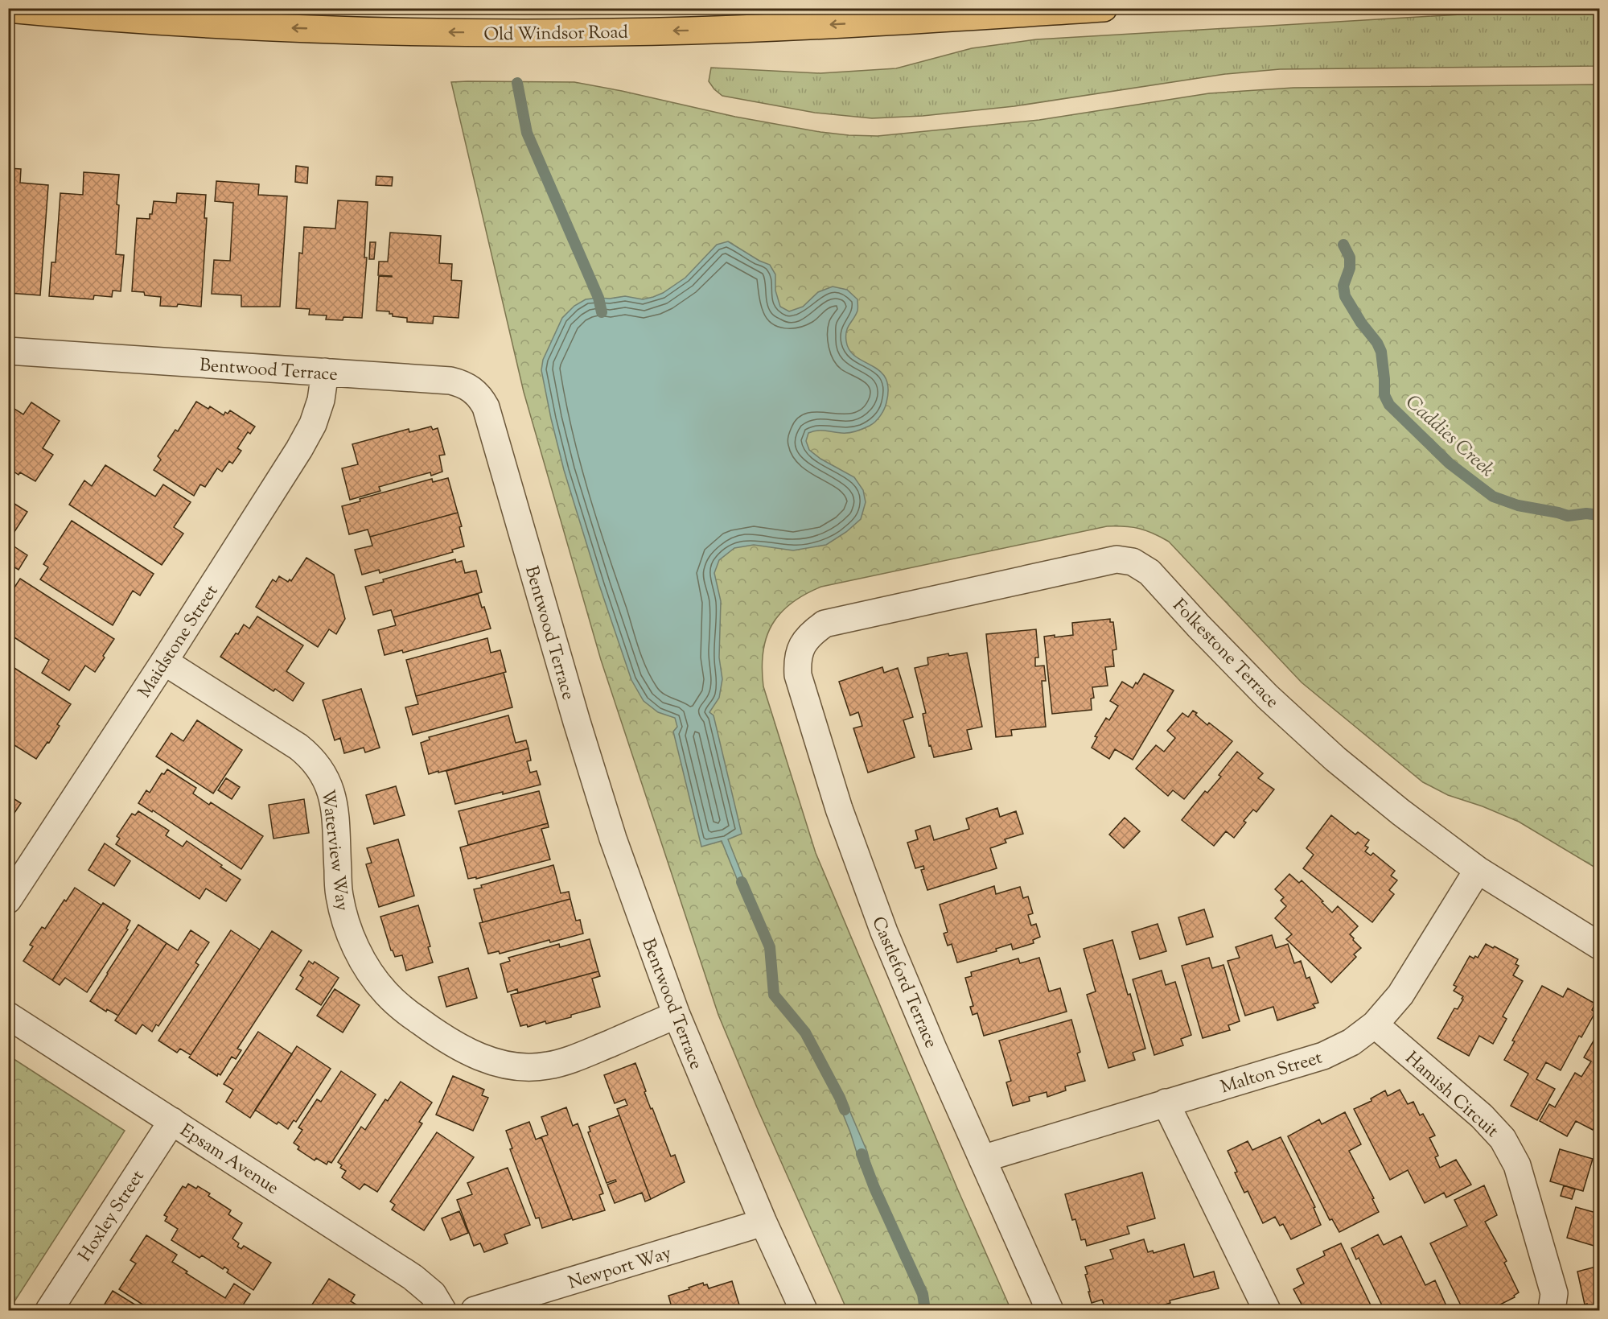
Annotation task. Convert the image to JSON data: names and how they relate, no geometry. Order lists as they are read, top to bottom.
{
  "streets": {
    "highway": ["Old Windsor Road"],
    "street": [
      "Bentwood Terrace",
      "Maidstone Street",
      "Folkestone Terrace",
      "Waterview Way",
      "Castleford Terrace",
      "Malton Street",
      "Hamish Circuit",
      "Epsam Avenue",
      "Hoxley Street",
      "Newport Way"
    ]
  },
  "crossings": [
    ["Bentwood Terrace", "Maidstone Street"],
    ["Bentwood Terrace", "Waterview Way"],
    ["Bentwood Terrace", "Newport Way"],
    ["Maidstone Street", "Waterview Way"],
    ["Folkestone Terrace", "Castleford Terrace"],
    ["Folkestone Terrace", "Malton Street"],
    ["Castleford Terrace", "Malton Street"],
    ["Malton Street", "Hamish Circuit"],
    ["Epsam Avenue", "Hoxley Street"]
  ],
  "one_way": ["Old Windsor Road"],
  "water": ["Caddies Creek"]
}
